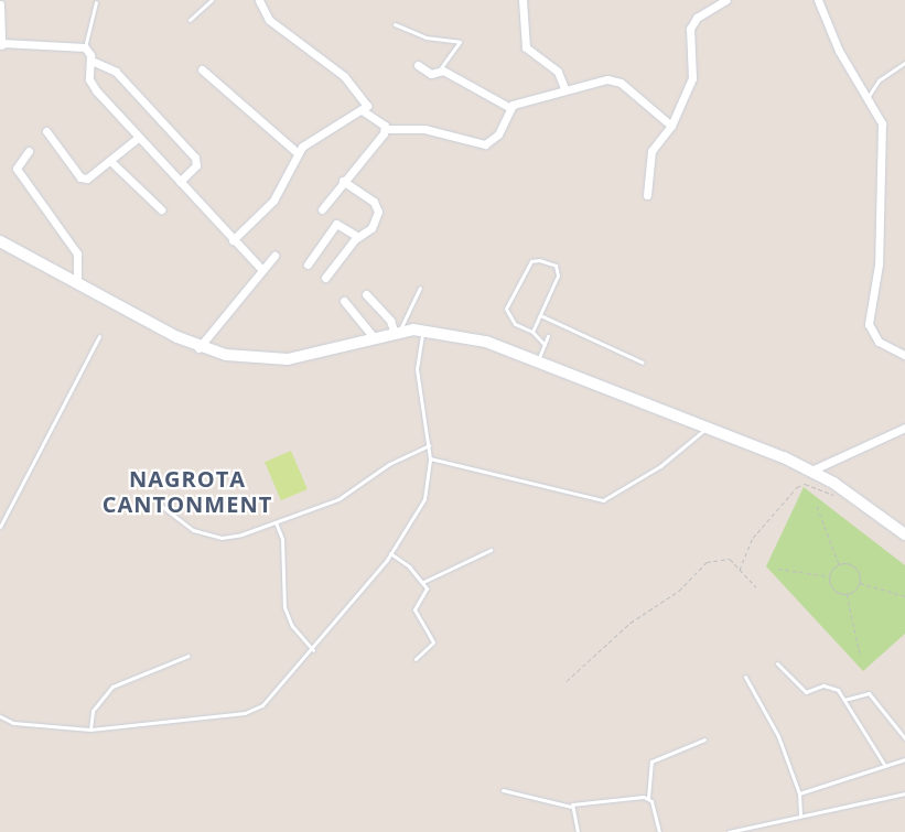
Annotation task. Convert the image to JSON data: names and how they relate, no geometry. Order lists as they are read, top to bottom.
{
  "districts": ["NAGROTA CANTONMENT"]
}
